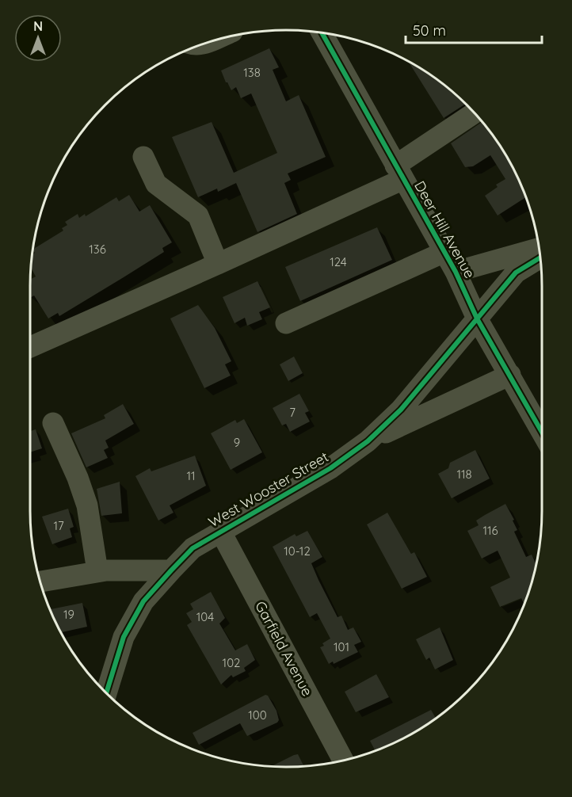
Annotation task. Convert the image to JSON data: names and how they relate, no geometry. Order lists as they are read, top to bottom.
{
  "streets": {
    "street": ["Deer Hill Avenue", "West Wooster Street", "Garfield Avenue"]
  },
  "crossings": [
    ["Deer Hill Avenue", "West Wooster Street"],
    ["West Wooster Street", "Garfield Avenue"]
  ],
  "house_numbers": [
    "138",
    "136",
    "124",
    "7",
    "9",
    "118",
    "11",
    "17",
    "116",
    "10-12",
    "19",
    "104",
    "101",
    "102",
    "100"
  ],
  "scale_bar": "50 m",
  "north": "top"
}
